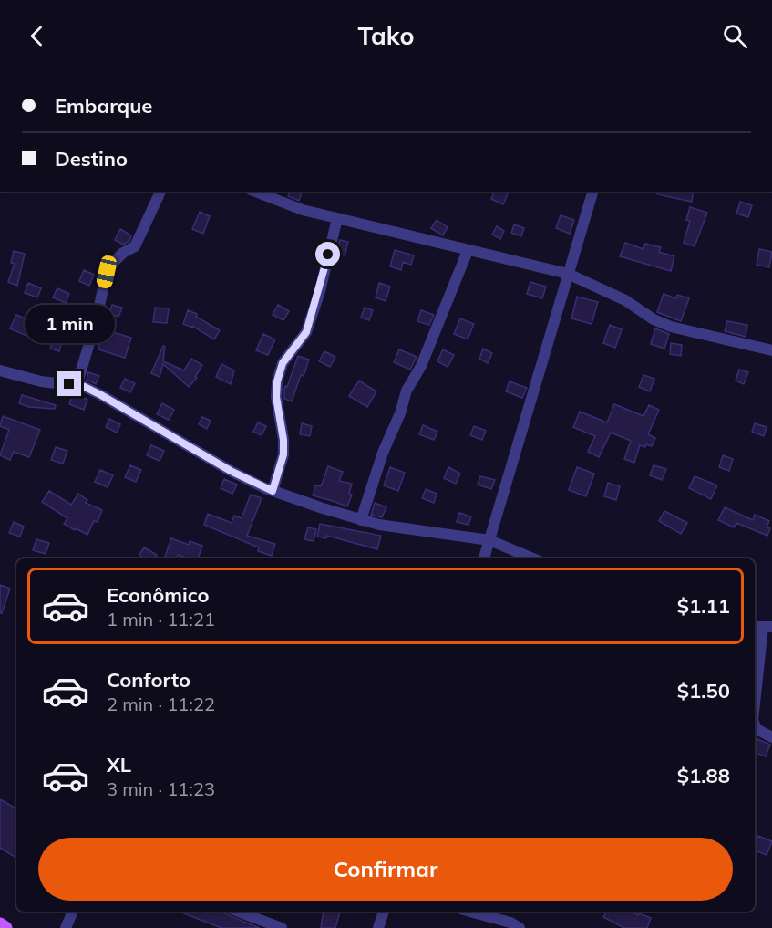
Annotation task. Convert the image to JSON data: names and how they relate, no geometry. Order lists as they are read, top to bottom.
{
  "page": {
    "header": "Tako",
    "banner": ["Embarque", "Destino"],
    "bubble": "1 min",
    "list": [
      {
        "name": "Econômico",
        "note": "1 min · 11:21",
        "value": "$1.11"
      },
      {
        "name": "Conforto",
        "note": "2 min · 11:22",
        "value": "$1.50"
      },
      {
        "name": "XL",
        "note": "3 min · 11:23",
        "value": "$1.88"
      }
    ],
    "buttons": "Confirmar"
  }
}
